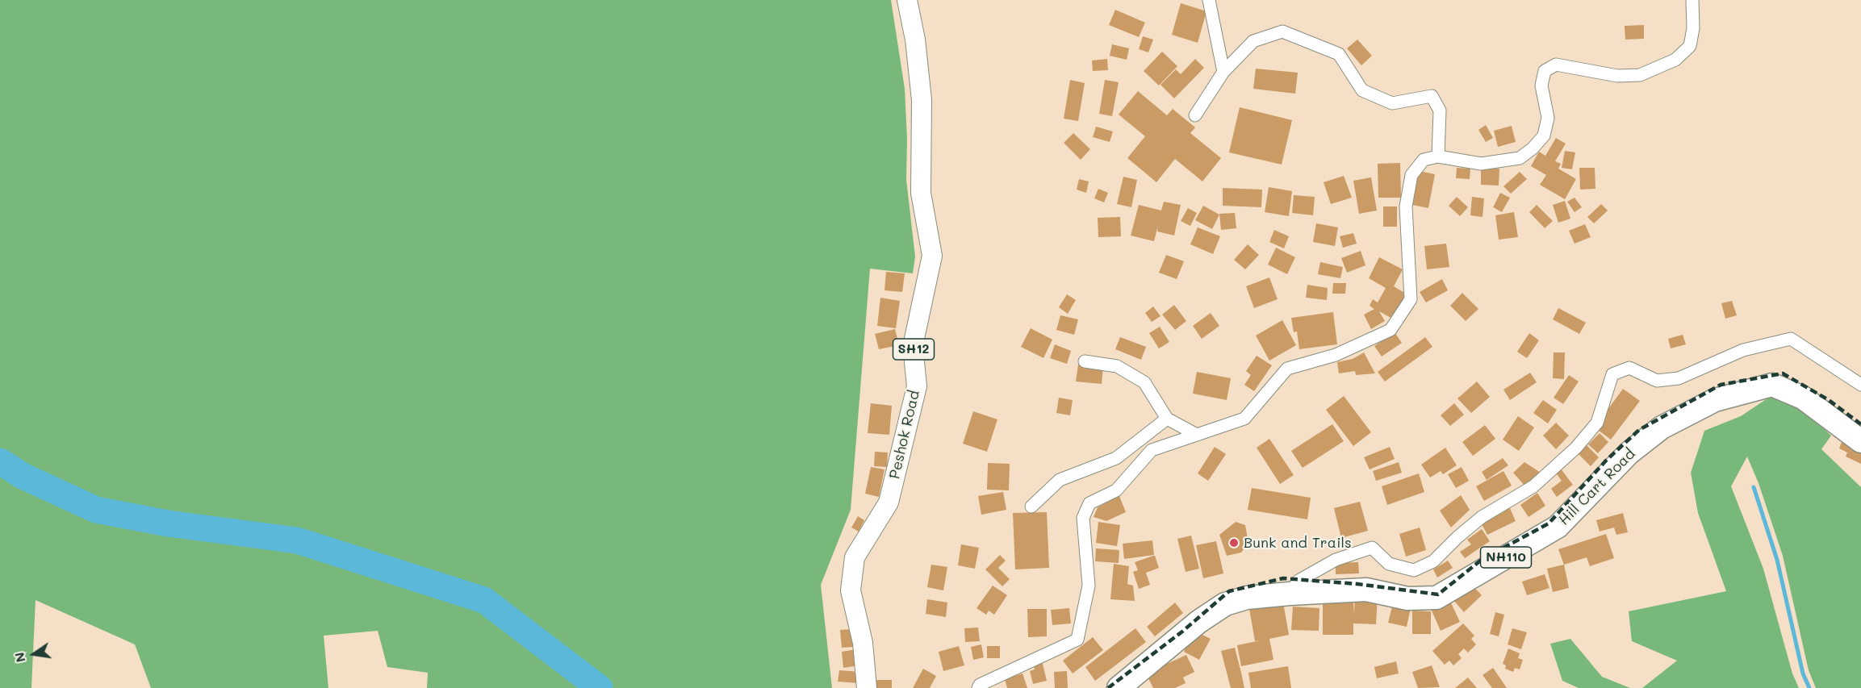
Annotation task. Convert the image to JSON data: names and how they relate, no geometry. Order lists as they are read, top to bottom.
{
  "streets": {
    "highway": ["Hill Cart Road", "NH110"],
    "main road": ["SH12", "Peshok Road"]
  },
  "places": ["Bunk and Trails"],
  "north": "left"
}
